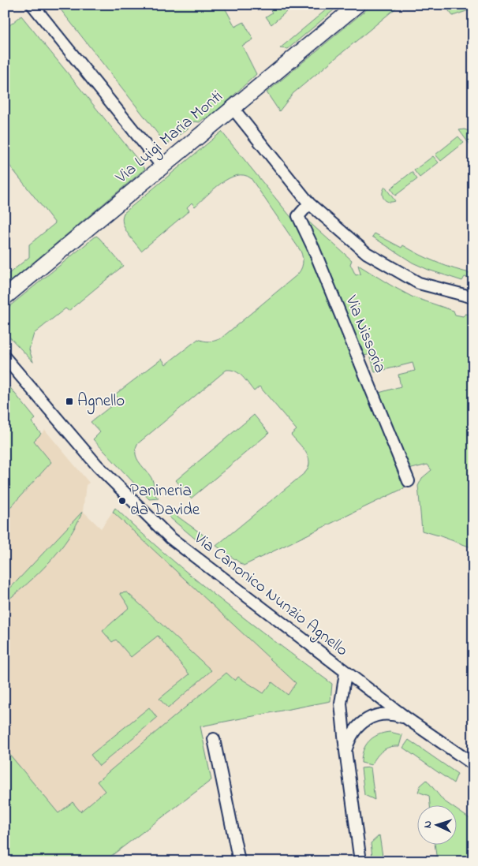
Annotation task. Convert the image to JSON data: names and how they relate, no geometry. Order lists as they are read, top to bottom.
{
  "streets": {
    "street": ["Via Luigi Maria Monti", "Via Nissoria", "Via Canonico Nunzio Agnello"]
  },
  "places": {
    "transit": ["Agnello"],
    "other": ["Panineria da Davide"]
  },
  "north": "left"
}
